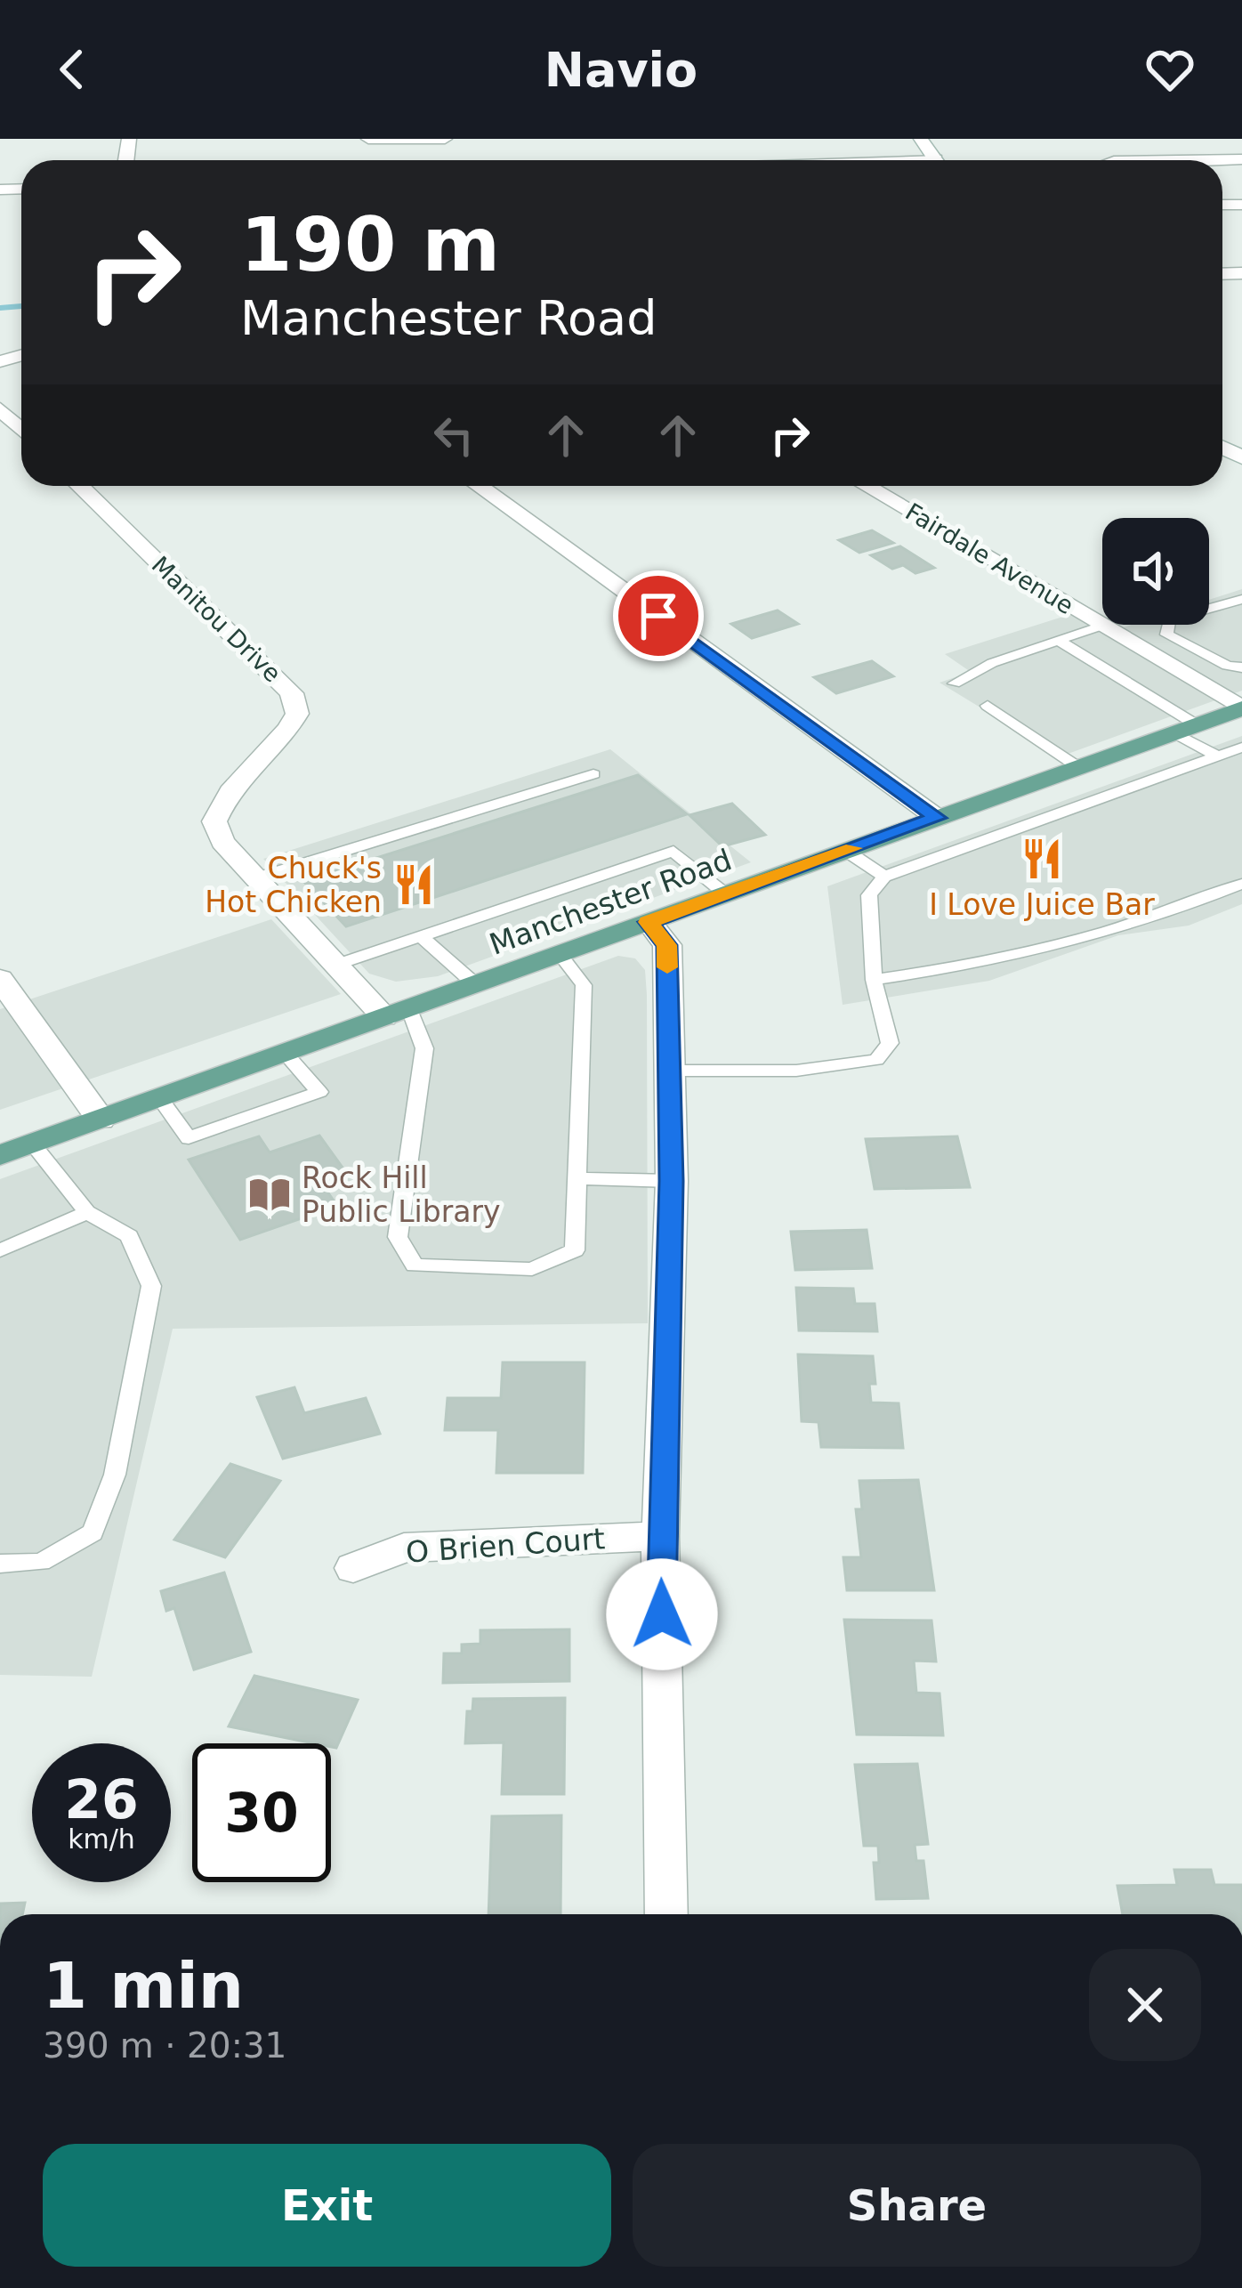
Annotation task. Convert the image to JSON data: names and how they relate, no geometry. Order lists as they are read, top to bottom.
{
  "streets": {
    "main road": ["Manchester Road"],
    "street": ["Fairdale Avenue", "Manitou Drive", "O Brien Court"]
  },
  "crossings": [
    ["Fairdale Avenue", "Manchester Road"],
    ["Manitou Drive", "Manchester Road"]
  ],
  "places": {
    "restaurant": ["I Love Juice Bar", "Chuck's Hot Chicken"],
    "library": ["Rock Hill Public Library"]
  },
  "page": {
    "header": "Navio",
    "turn": ["190 m", "Manchester Road"],
    "speed": "26 km/h",
    "limit": "30",
    "heading": ["1 min", "390 m · 20:31"],
    "buttons": ["Exit", "Share"]
  }
}
